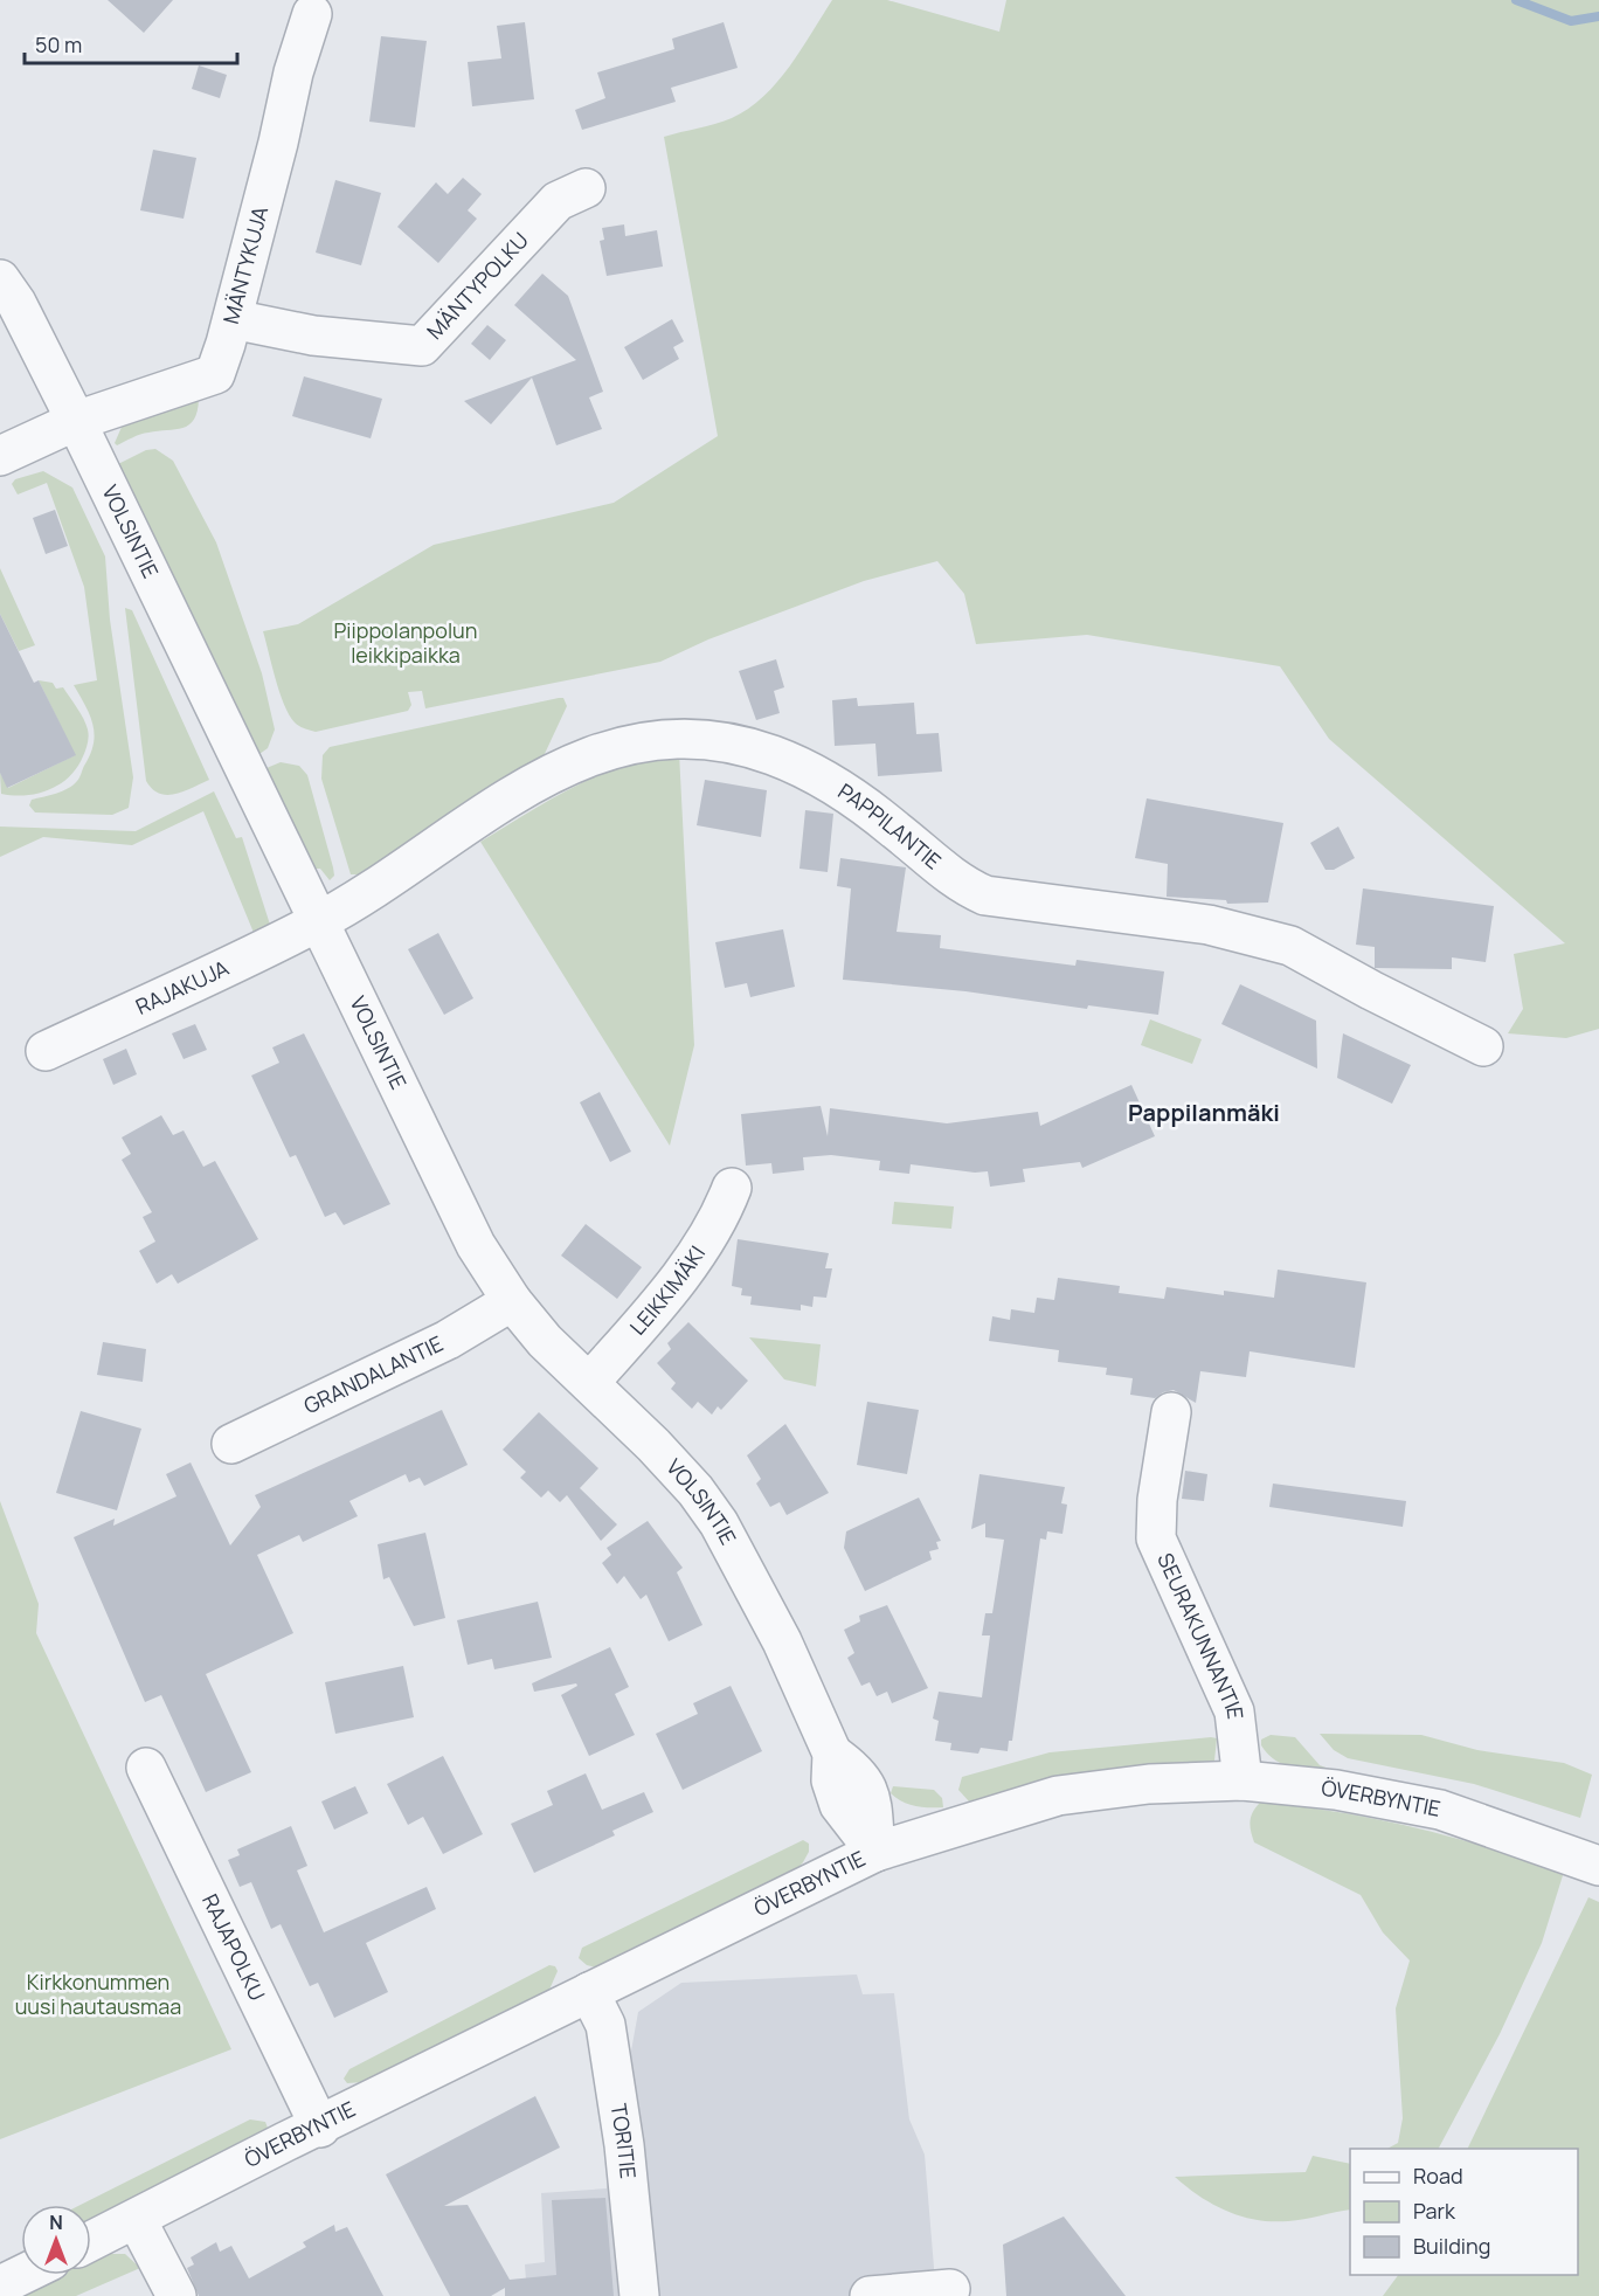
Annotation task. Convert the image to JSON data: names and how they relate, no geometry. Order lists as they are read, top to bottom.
{
  "streets": {
    "street": [
      "MÄNTYKUJA",
      "MÄNTYPOLKU",
      "VOLSINTIE",
      "PAPPILANTIE",
      "RAJAKUJA",
      "LEIKKIMÄKI",
      "GRANDALANTIE",
      "SEURAKUNNANTIE",
      "ÖVERBYNTIE",
      "RAJAPOLKU",
      "TORITIE"
    ]
  },
  "crossings": [
    ["MÄNTYKUJA", "MÄNTYPOLKU"],
    ["MÄNTYKUJA", "VOLSINTIE"],
    ["VOLSINTIE", "PAPPILANTIE"],
    ["VOLSINTIE", "RAJAKUJA"],
    ["VOLSINTIE", "LEIKKIMÄKI"],
    ["VOLSINTIE", "GRANDALANTIE"],
    ["VOLSINTIE", "ÖVERBYNTIE"],
    ["PAPPILANTIE", "RAJAKUJA"],
    ["SEURAKUNNANTIE", "ÖVERBYNTIE"],
    ["ÖVERBYNTIE", "RAJAPOLKU"],
    ["ÖVERBYNTIE", "TORITIE"]
  ],
  "districts": ["Pappilanmäki"],
  "parks": ["Piippolanpolun leikkipaikka", "Kirkkonummen uusi hautausmaa"],
  "legend": ["Road", "Park", "Building"],
  "scale_bar": "50 m",
  "north": "top"
}
